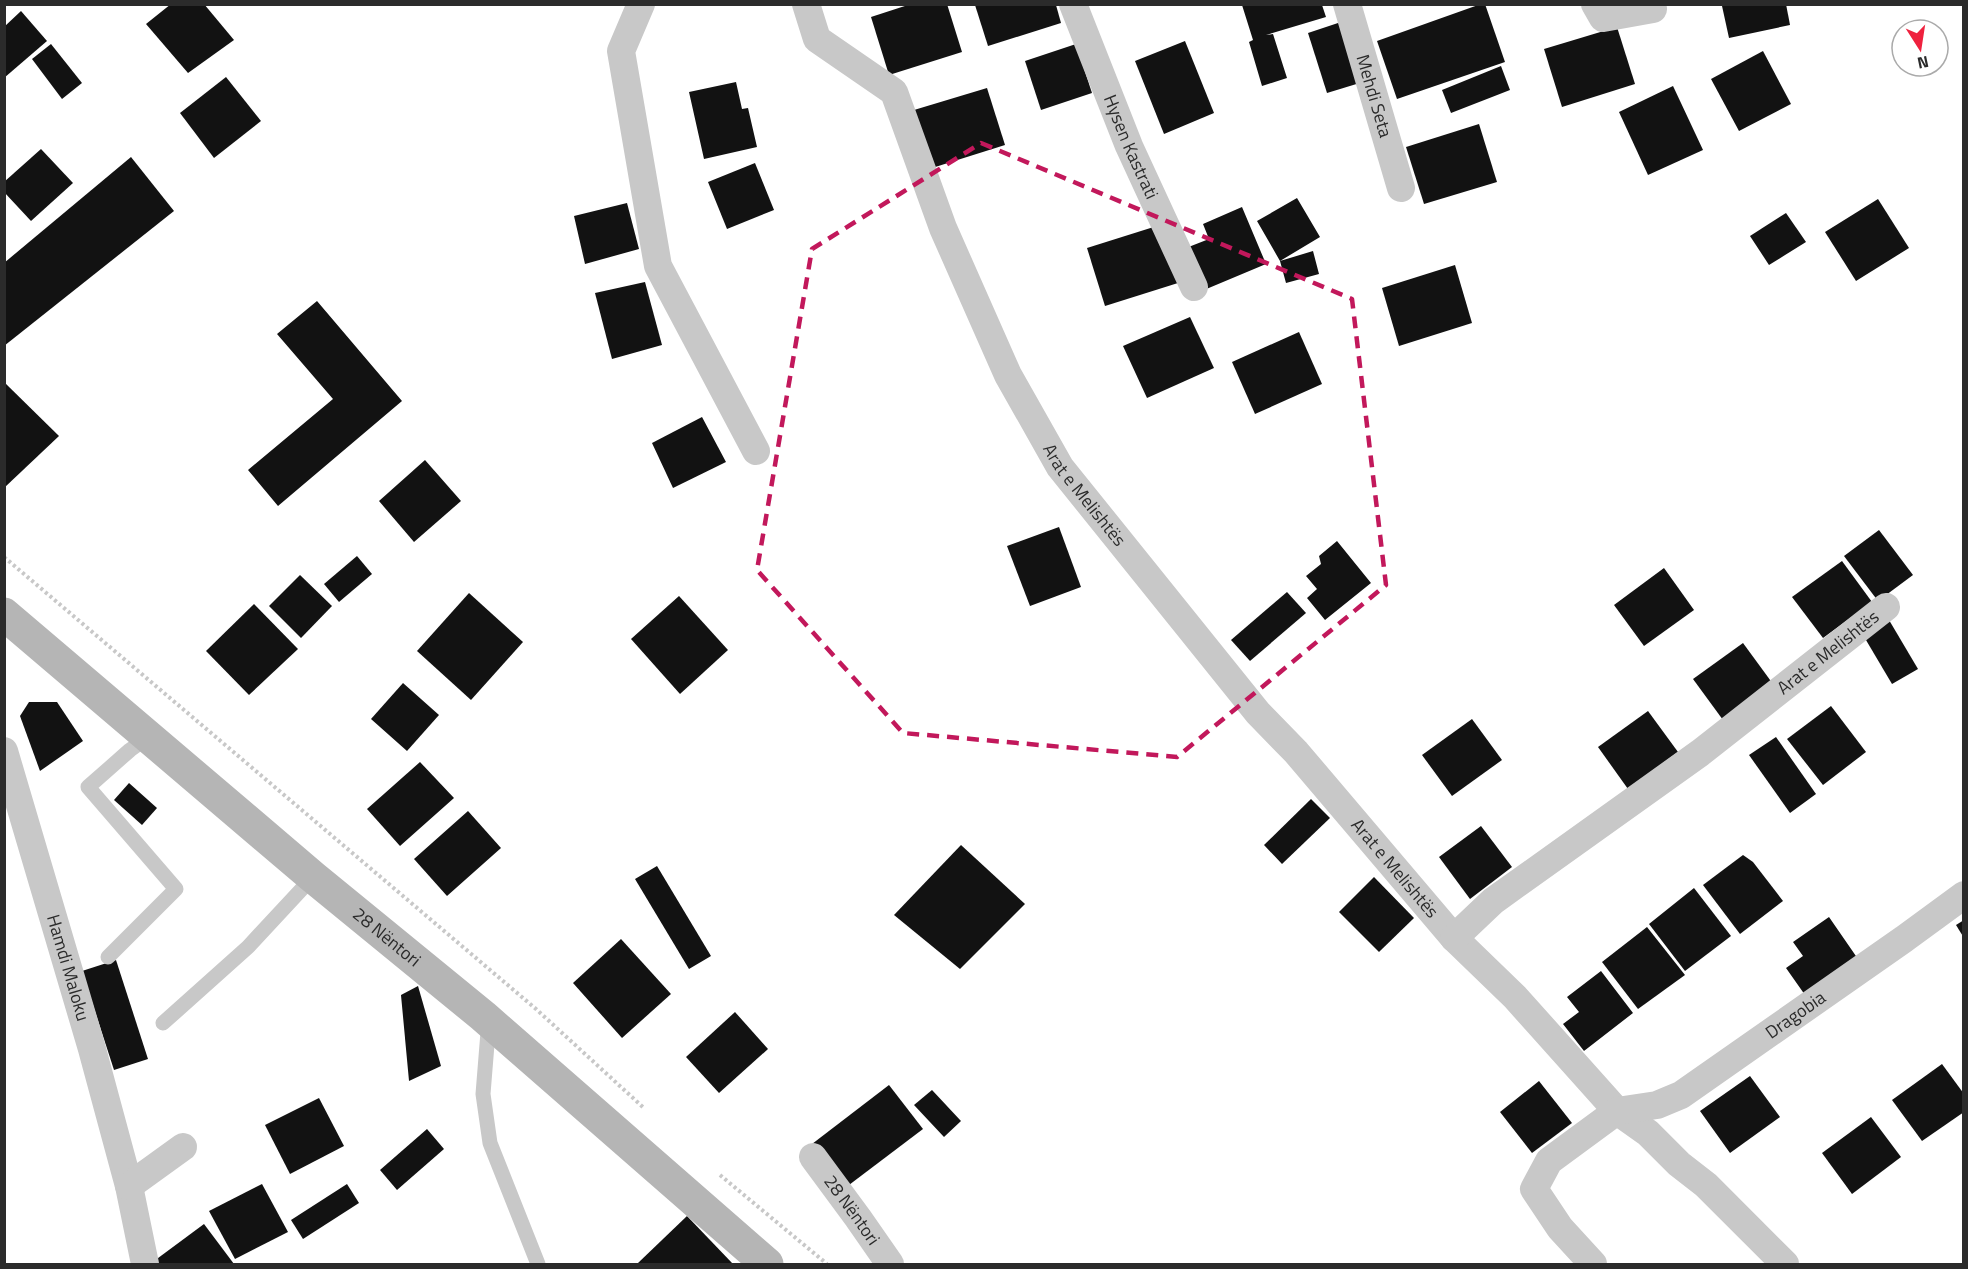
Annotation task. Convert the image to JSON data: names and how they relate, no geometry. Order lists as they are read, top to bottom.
{
  "streets": {
    "main road": ["28 Nëntori"],
    "street": [
      "Mehdi Seta",
      "Hysen Kastrati",
      "Arat e Melishtës",
      "Hamdi Maloku",
      "Dragobia"
    ]
  },
  "crossings": [
    ["Arat e Melishtës", "Dragobia"]
  ],
  "north": "bottom"
}
